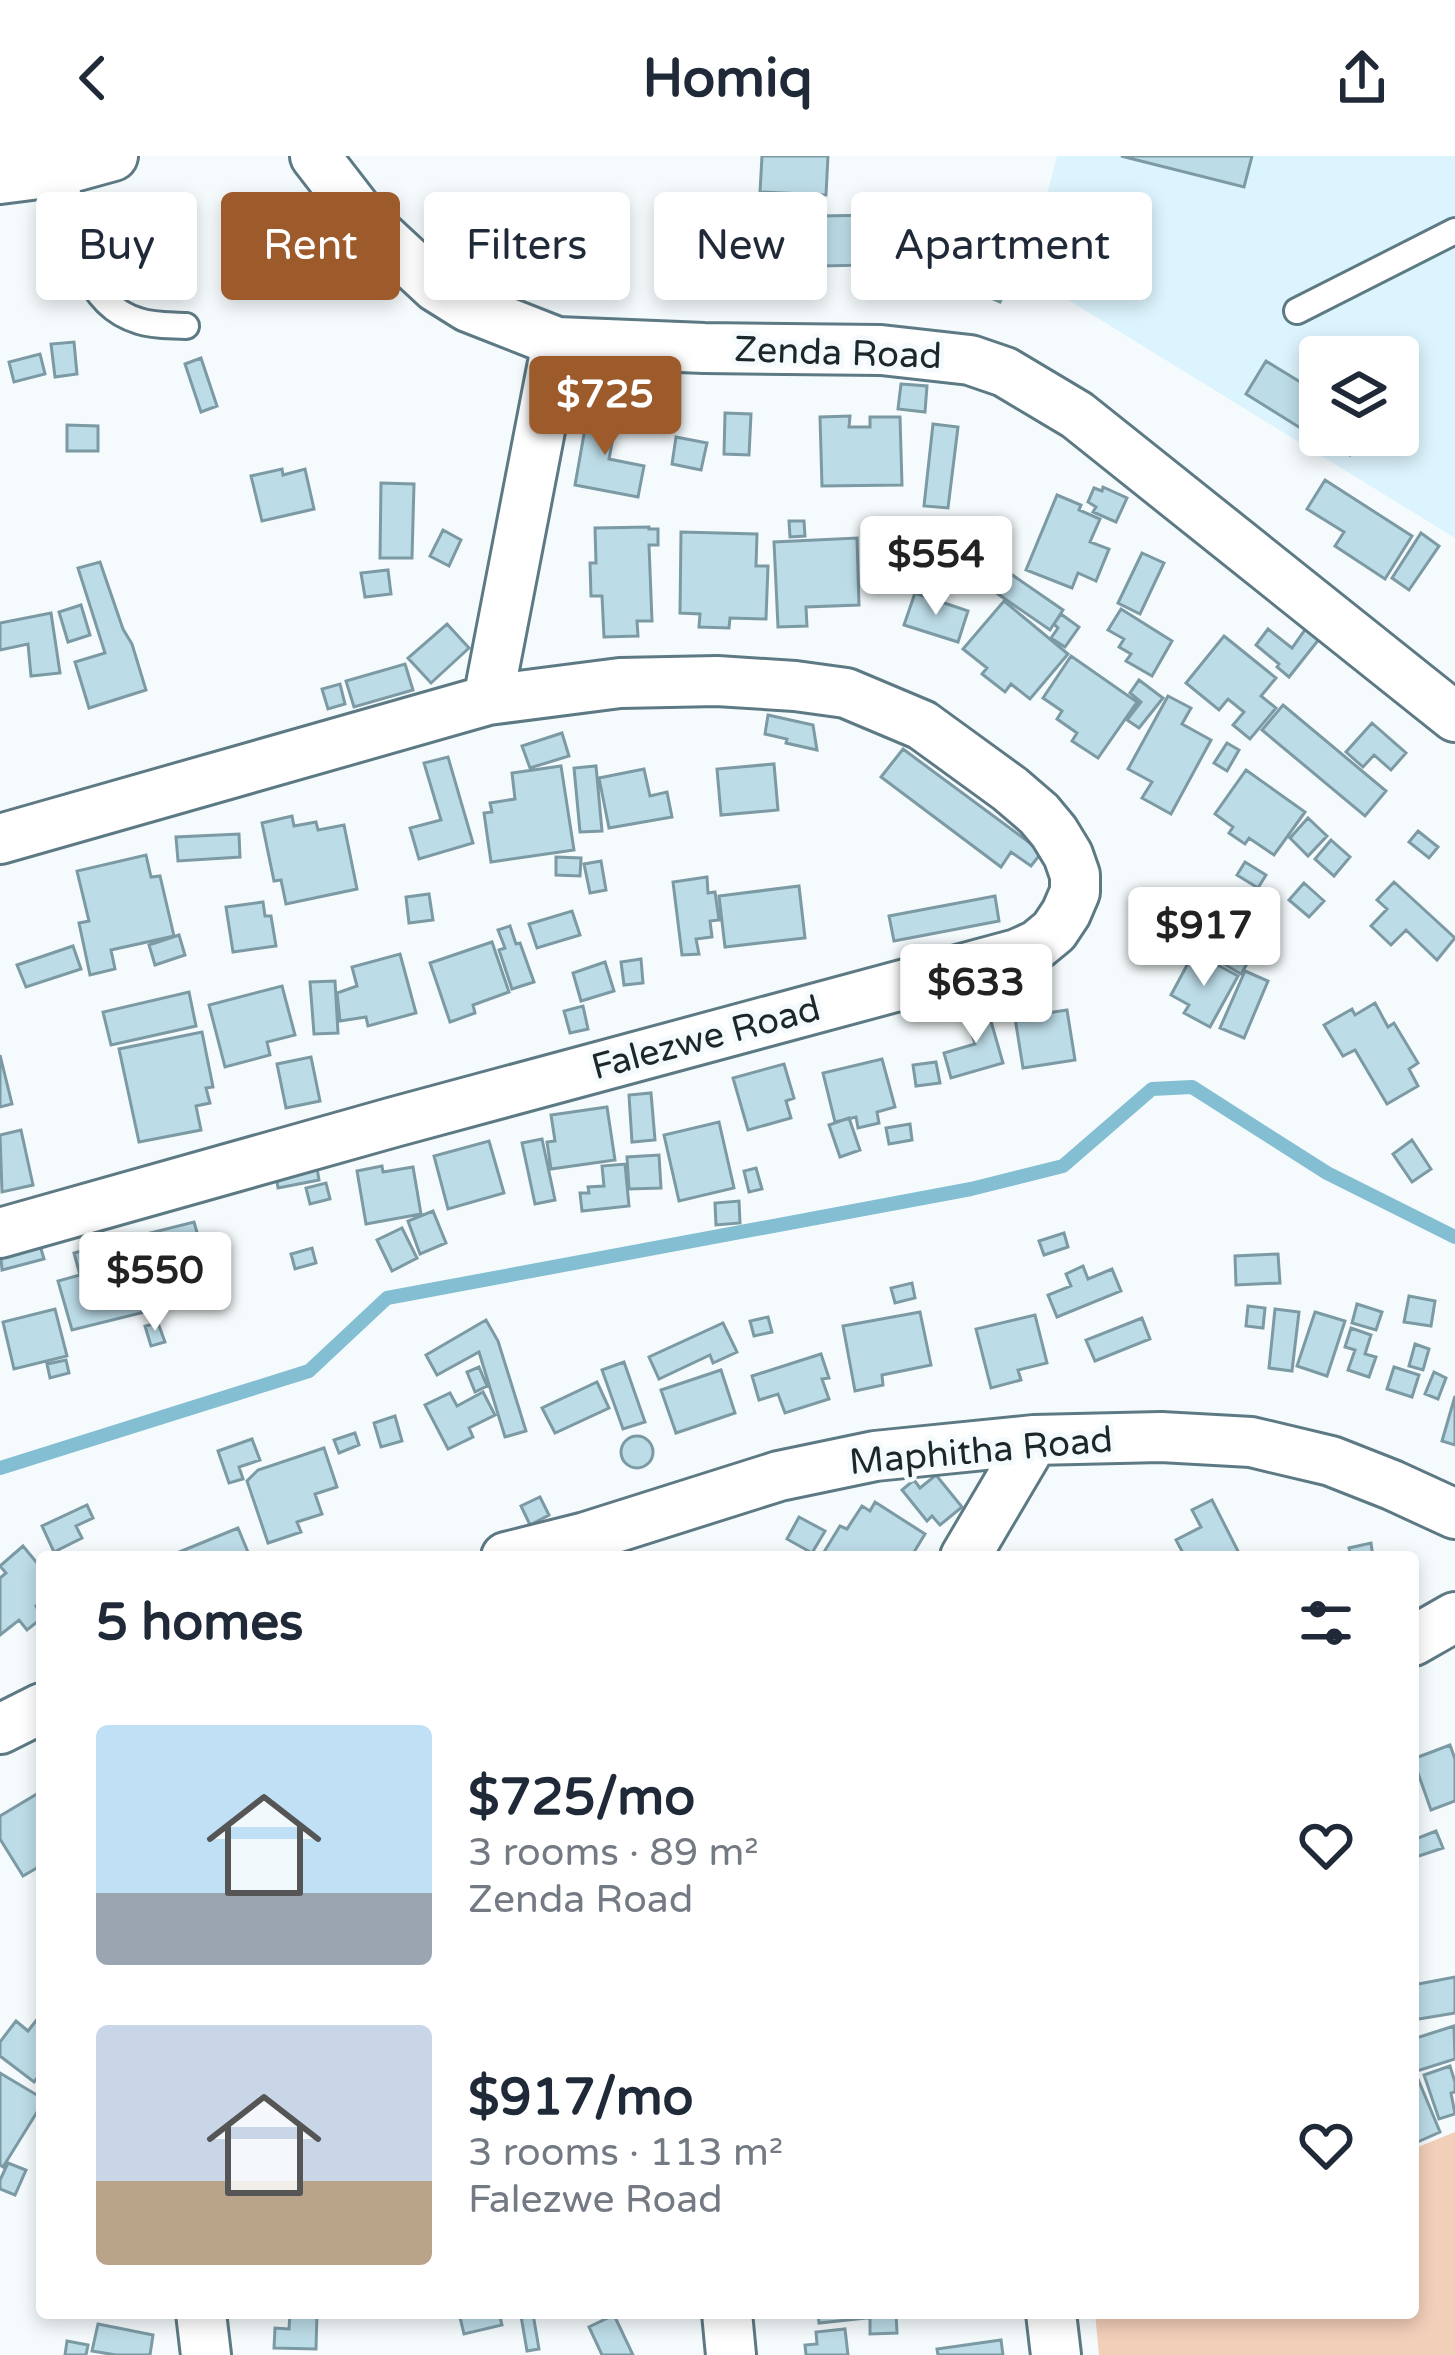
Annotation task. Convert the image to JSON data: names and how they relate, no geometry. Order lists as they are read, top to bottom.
{
  "streets": {
    "street": ["Zenda Road", "Falezwe Road", "Maphitha Road"]
  },
  "page": {
    "header": "Homiq",
    "chip": [
      "Buy",
      "Rent",
      "Filters",
      "New",
      "Apartment"
    ],
    "price": [
      "$725",
      "$554",
      "$917",
      "$633",
      "$550"
    ],
    "heading": "5 homes",
    "list": [
      {
        "name": "$725/mo",
        "note": "3 rooms · 89 m² · Zenda Road"
      },
      {
        "name": "$917/mo",
        "note": "3 rooms · 113 m² · Falezwe Road"
      }
    ]
  }
}
